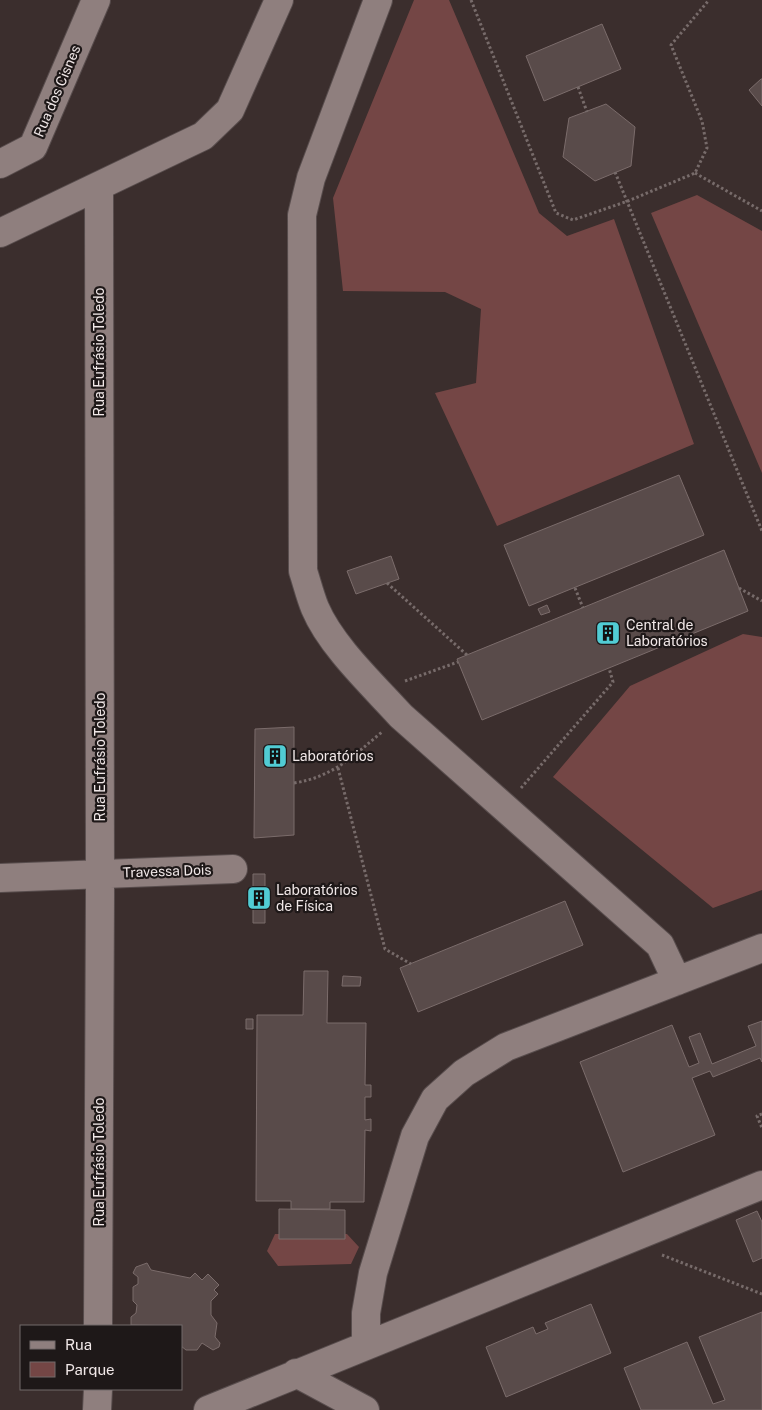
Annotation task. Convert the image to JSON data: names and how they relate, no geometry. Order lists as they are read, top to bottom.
{
  "streets": {
    "street": ["Rua dos Cisnes", "Rua Eufrásio Toledo", "Travessa Dois"]
  },
  "crossings": [
    ["Rua Eufrásio Toledo", "Travessa Dois"]
  ],
  "places": {
    "building": ["Central de Laboratórios", "Laboratórios", "Laboratórios de Física"]
  },
  "legend": ["Rua", "Parque"]
}
